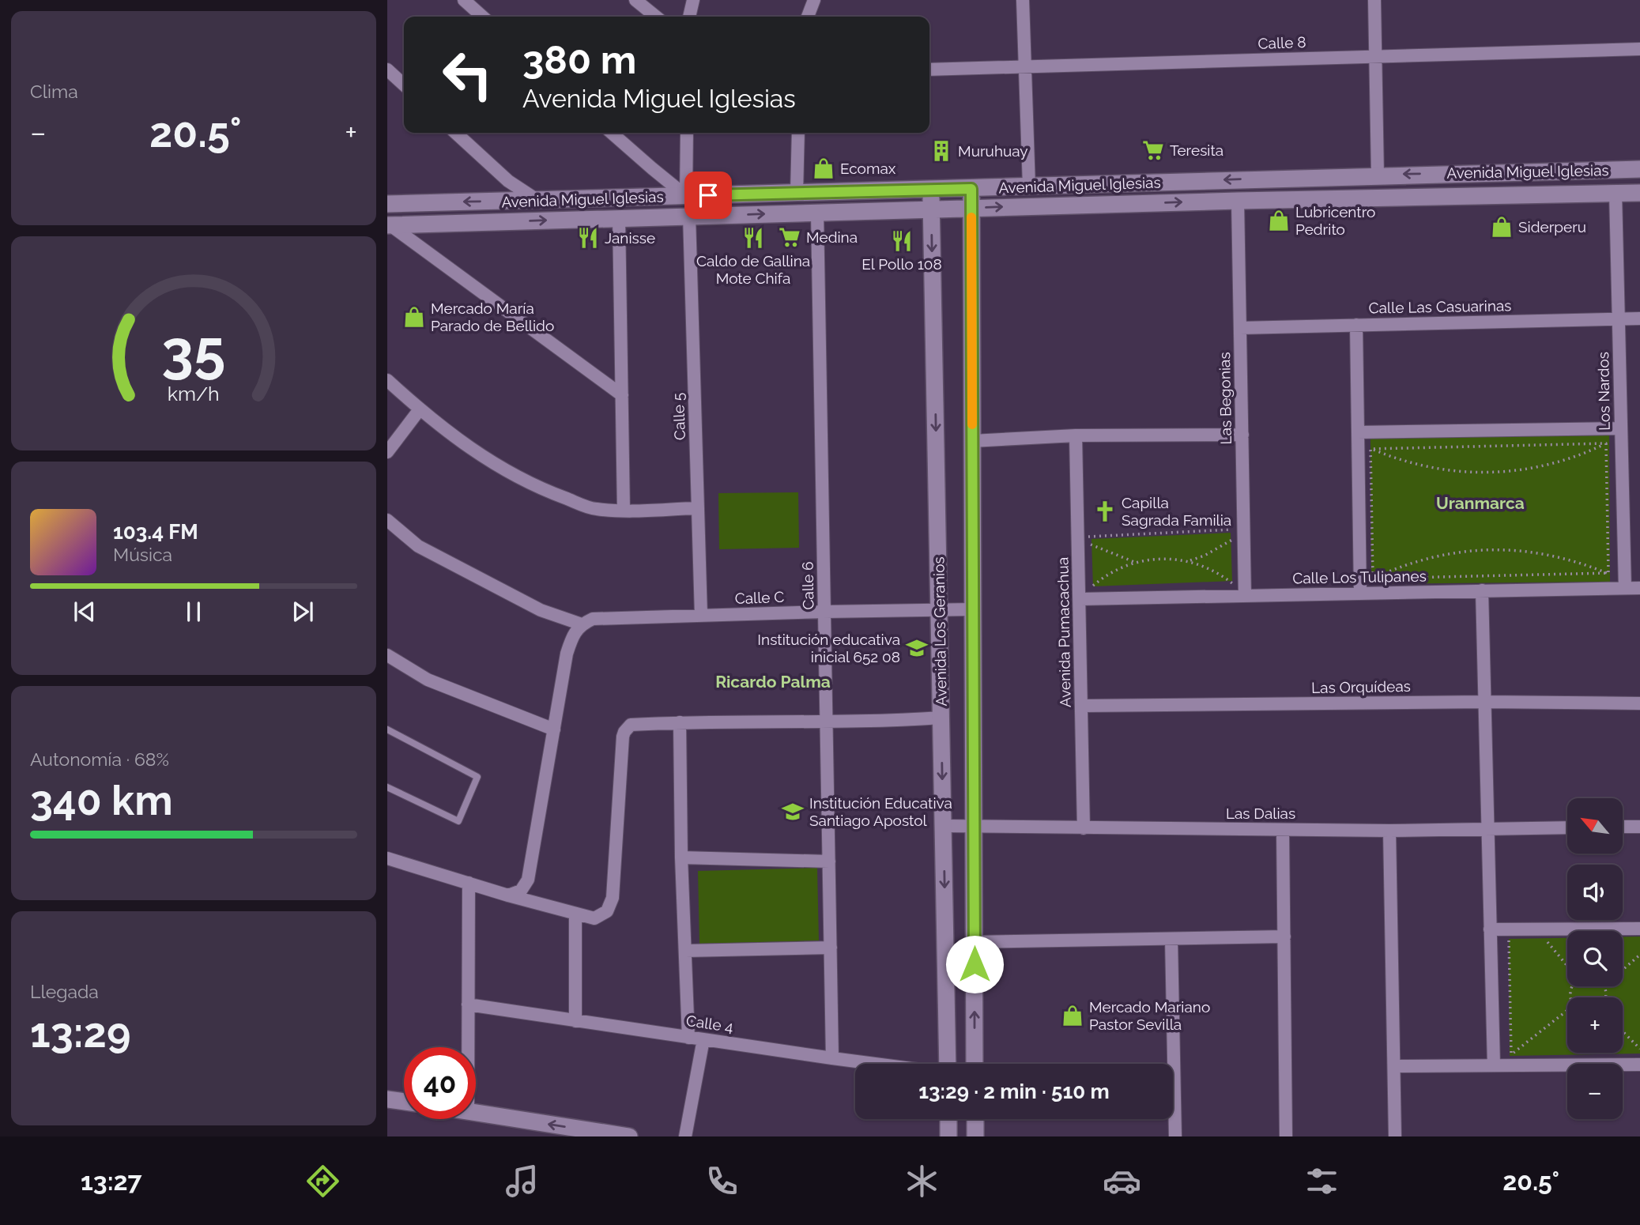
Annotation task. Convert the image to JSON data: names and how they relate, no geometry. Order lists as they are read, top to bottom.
{
  "streets": {
    "main road": ["Avenida Miguel Iglesias", "Avenida Los Geranios"],
    "street": [
      "Calle 8",
      "Calle Las Casuarinas",
      "Los Nardos",
      "Las Begonias",
      "Calle 5",
      "Calle Los Tulipanes",
      "Calle 6",
      "Calle C",
      "Avenida Pumacachua",
      "Las Orquídeas",
      "Las Dalias",
      "Calle 4"
    ]
  },
  "crossings": [
    ["Avenida Miguel Iglesias", "Los Nardos"],
    ["Avenida Miguel Iglesias", "Las Begonias"],
    ["Avenida Miguel Iglesias", "Calle 5"],
    ["Avenida Miguel Iglesias", "Calle 6"],
    ["Avenida Miguel Iglesias", "Avenida Los Geranios"],
    ["Calle Las Casuarinas", "Los Nardos"],
    ["Calle Las Casuarinas", "Las Begonias"],
    ["Los Nardos", "Calle Los Tulipanes"],
    ["Las Begonias", "Calle Los Tulipanes"],
    ["Calle 5", "Calle C"],
    ["Calle Los Tulipanes", "Avenida Pumacachua"],
    ["Calle 6", "Calle C"],
    ["Calle 6", "Calle 4"],
    ["Calle C", "Avenida Los Geranios"],
    ["Avenida Los Geranios", "Las Dalias"],
    ["Avenida Pumacachua", "Las Orquídeas"],
    ["Avenida Pumacachua", "Las Dalias"]
  ],
  "districts": ["Uranmarca", "Ricardo Palma"],
  "places": {
    "supermarket": ["Teresita", "Medina"],
    "building": ["Muruhuay"],
    "shop": [
      "Ecomax",
      "Lubricentro Pedrito",
      "Siderperu",
      "Mercado María Parado de Bellido",
      "Mercado Mariano Pastor Sevilla"
    ],
    "restaurant": ["Janisse", "Caldo de Gallina Mote Chifa", "El Pollo 108"],
    "church": ["Capilla Sagrada Familia"],
    "school or university": ["Institución educativa inicial 652 08", "Institución Educativa Santiago Apostol"]
  },
  "north": "top left",
  "page": {
    "tile": [
      "Clima",
      ["Autonomía · 68%", "340 km"],
      ["Llegada", "13:29"]
    ],
    "turn": ["380 m", "Avenida Miguel Iglesias"],
    "heat": ["−", "20.5°", "+"],
    "song": ["103.4 FM", "Música"],
    "map_buttons": ["+", "−"],
    "limit": "40",
    "trip": "13:29 · 2 min · 510 m",
    "tabs": ["13:27", "20.5°"],
    "gauge": ["35", "km/h"]
  }
}
